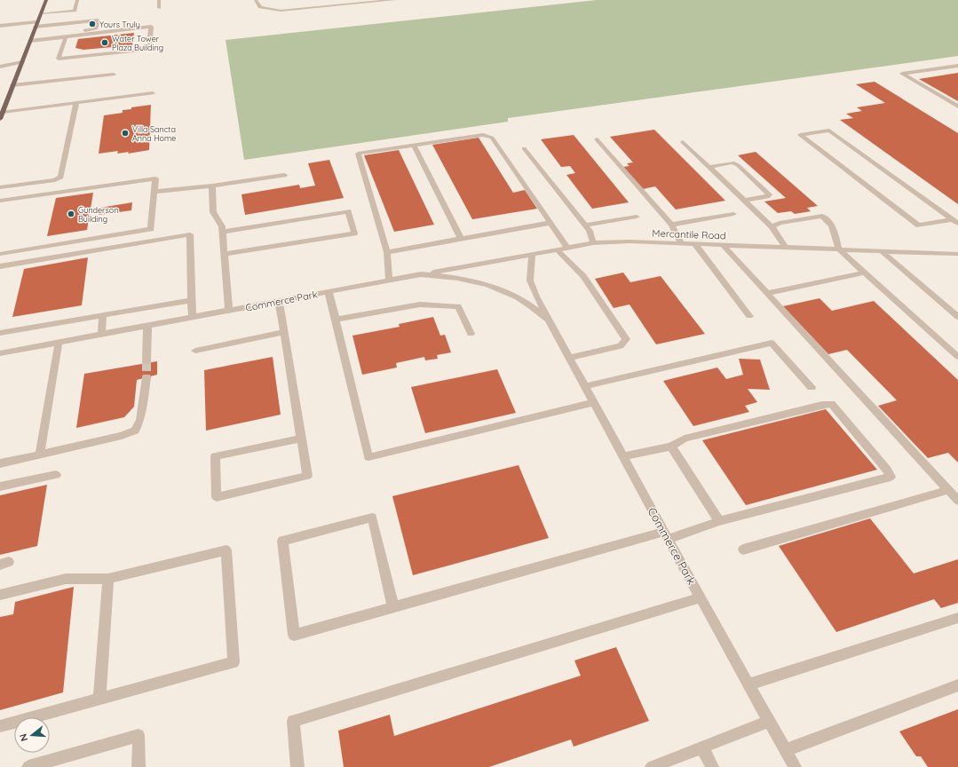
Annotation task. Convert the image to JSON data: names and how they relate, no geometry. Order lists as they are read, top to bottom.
{
  "streets": {
    "street": ["Mercantile Road", "Commerce Park"]
  },
  "crossings": [
    ["Mercantile Road", "Commerce Park"]
  ],
  "places": [
    "Yours Truly",
    "Water Tower Plaza Building",
    "Villa Sancta Anna Home",
    "Gunderson Building"
  ],
  "north": "left"
}
